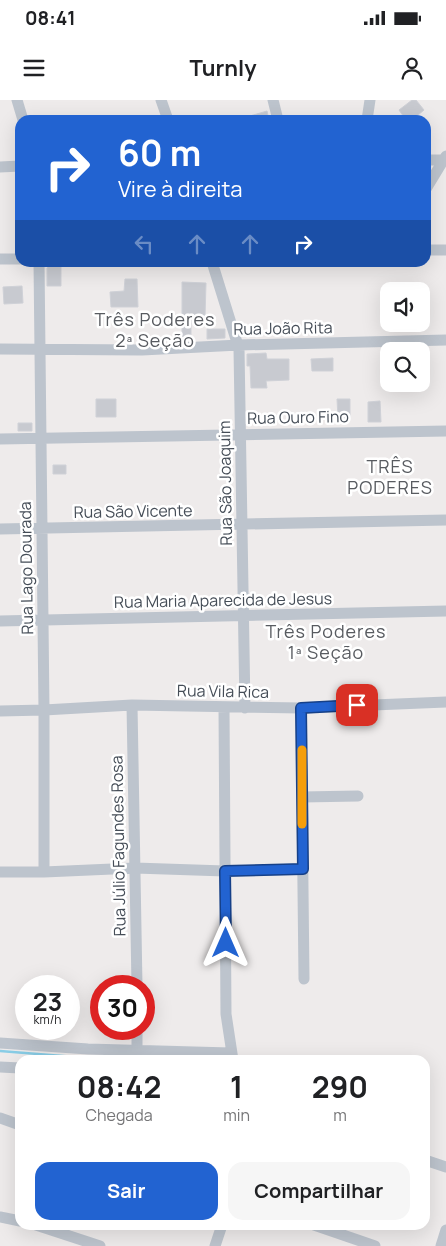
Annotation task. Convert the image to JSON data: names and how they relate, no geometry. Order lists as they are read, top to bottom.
{
  "streets": {
    "street": [
      "Rua João Rita",
      "Rua Ouro Fino",
      "Rua São Joaquim",
      "Rua São Vicente",
      "Rua Lago Dourada",
      "Rua Maria Aparecida de Jesus",
      "Rua Vila Rica",
      "Rua Júlio Fagundes Rosa"
    ]
  },
  "crossings": [
    ["Rua João Rita", "Rua São Joaquim"],
    ["Rua João Rita", "Rua Lago Dourada"],
    ["Rua Ouro Fino", "Rua São Joaquim"],
    ["Rua Ouro Fino", "Rua Lago Dourada"],
    ["Rua São Joaquim", "Rua São Vicente"],
    ["Rua São Joaquim", "Rua Maria Aparecida de Jesus"],
    ["Rua São Joaquim", "Rua Vila Rica"],
    ["Rua São Vicente", "Rua Lago Dourada"],
    ["Rua Lago Dourada", "Rua Maria Aparecida de Jesus"],
    ["Rua Lago Dourada", "Rua Vila Rica"],
    ["Rua Vila Rica", "Rua Júlio Fagundes Rosa"]
  ],
  "districts": ["Três Poderes 2ª Seção", "TRÊS PODERES", "Três Poderes 1ª Seção"],
  "page": {
    "status": "08:41",
    "header": "Turnly",
    "turn": ["60 m", "Vire à direita"],
    "speed": "23 km/h",
    "limit": "30",
    "eta": [
      "08:42",
      "Chegada",
      "1",
      "min",
      "290",
      "m"
    ],
    "buttons": ["Sair", "Compartilhar"]
  }
}
